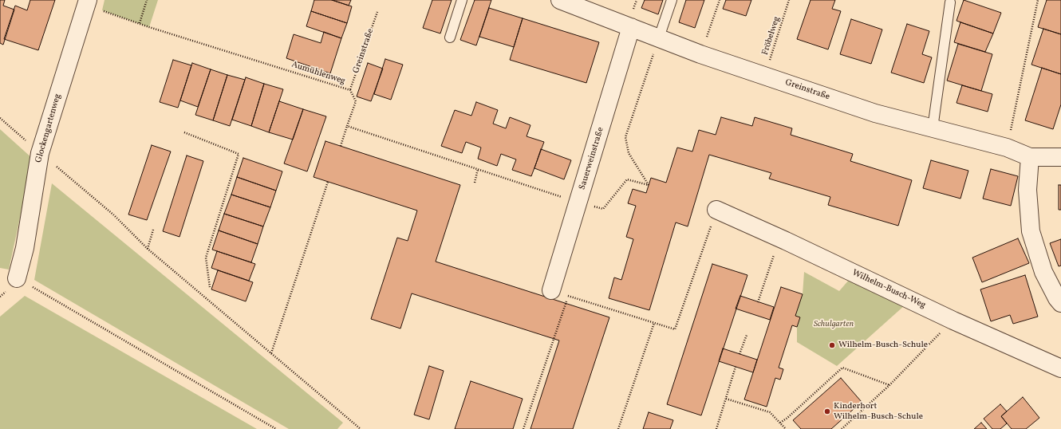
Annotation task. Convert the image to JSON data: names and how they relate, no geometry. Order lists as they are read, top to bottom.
{
  "streets": {
    "street": [
      "Greinstraße",
      "Glockengartenweg",
      "Sauerweinstraße",
      "Wilhelm-Busch-Weg"
    ],
    "path": ["Fröbelweg", "Aumühlenweg"]
  },
  "crossings": [
    ["Fröbelweg", "Greinstraße"],
    ["Greinstraße", "Aumühlenweg"],
    ["Greinstraße", "Sauerweinstraße"],
    ["Aumühlenweg", "Glockengartenweg"]
  ],
  "parks": ["Schulgarten"],
  "places": ["Wilhelm-Busch-Schule", "Kinderhort Wilhelm-Busch-Schule"]
}
